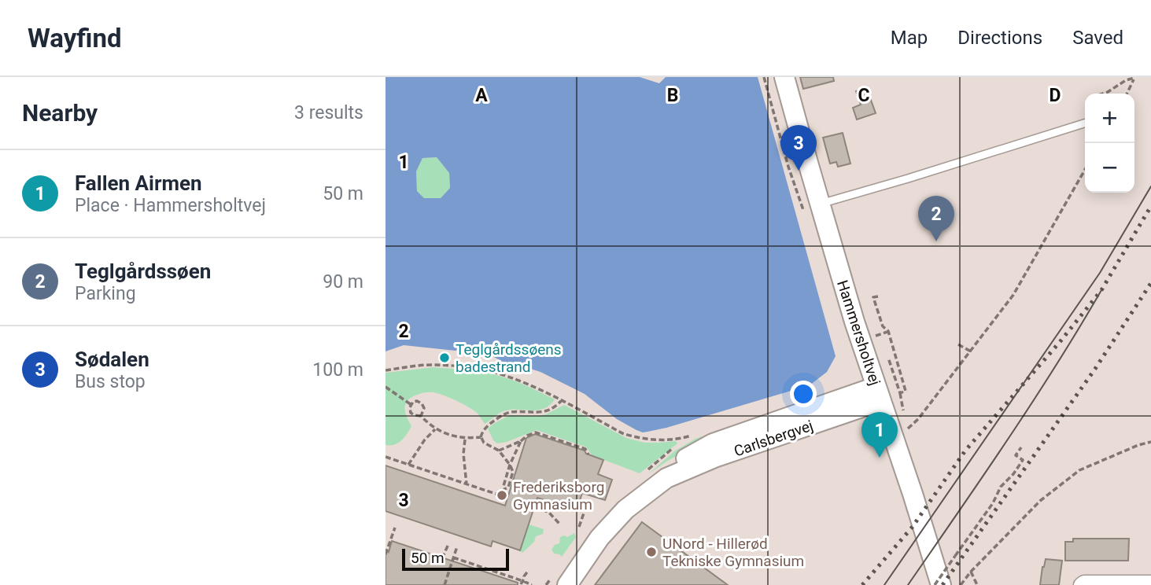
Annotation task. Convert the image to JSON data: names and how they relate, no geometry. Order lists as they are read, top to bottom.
{
  "streets": {
    "street": ["Hammersholtvej", "Carlsbergvej"]
  },
  "crossings": [
    ["Hammersholtvej", "Carlsbergvej"]
  ],
  "places": ["Teglgårdssøens badestrand", "Frederiksborg Gymnasium", "UNord - Hillerød Tekniske Gymnasium"],
  "scale_bar": "50 m",
  "page": {
    "header": "Wayfind",
    "nav": ["Map", "Directions", "Saved"],
    "heading": ["Nearby", "3 results"],
    "map_buttons": ["+", "−"],
    "pins": ["3", "2", "1"],
    "list": [
      {
        "mark": "1",
        "name": "Fallen Airmen",
        "note": "Place · Hammersholtvej",
        "value": "50 m"
      },
      {
        "mark": "2",
        "name": "Teglgårdssøen",
        "note": "Parking",
        "value": "90 m"
      },
      {
        "mark": "3",
        "name": "Sødalen",
        "note": "Bus stop",
        "value": "100 m"
      }
    ],
    "scale": "50 m"
  },
  "grid": {
    "columns": [
      "A",
      "B",
      "C",
      "D"
    ],
    "rows": ["1", "2", "3"]
  }
}
